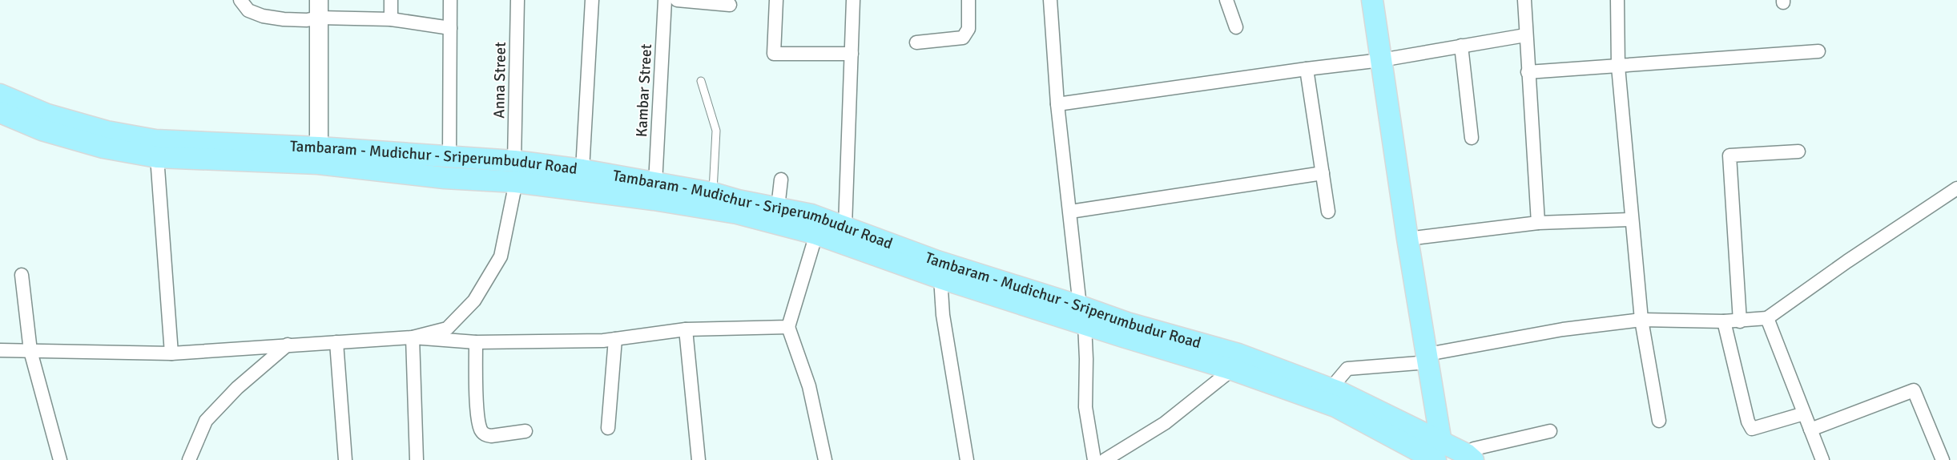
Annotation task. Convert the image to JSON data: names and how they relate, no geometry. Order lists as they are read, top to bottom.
{
  "streets": {
    "main road": ["Tambaram - Mudichur - Sriperumbudur Road"],
    "street": ["Anna Street", "Kambar Street"]
  },
  "crossings": [
    ["Anna Street", "Tambaram - Mudichur - Sriperumbudur Road"],
    ["Kambar Street", "Tambaram - Mudichur - Sriperumbudur Road"]
  ]
}
